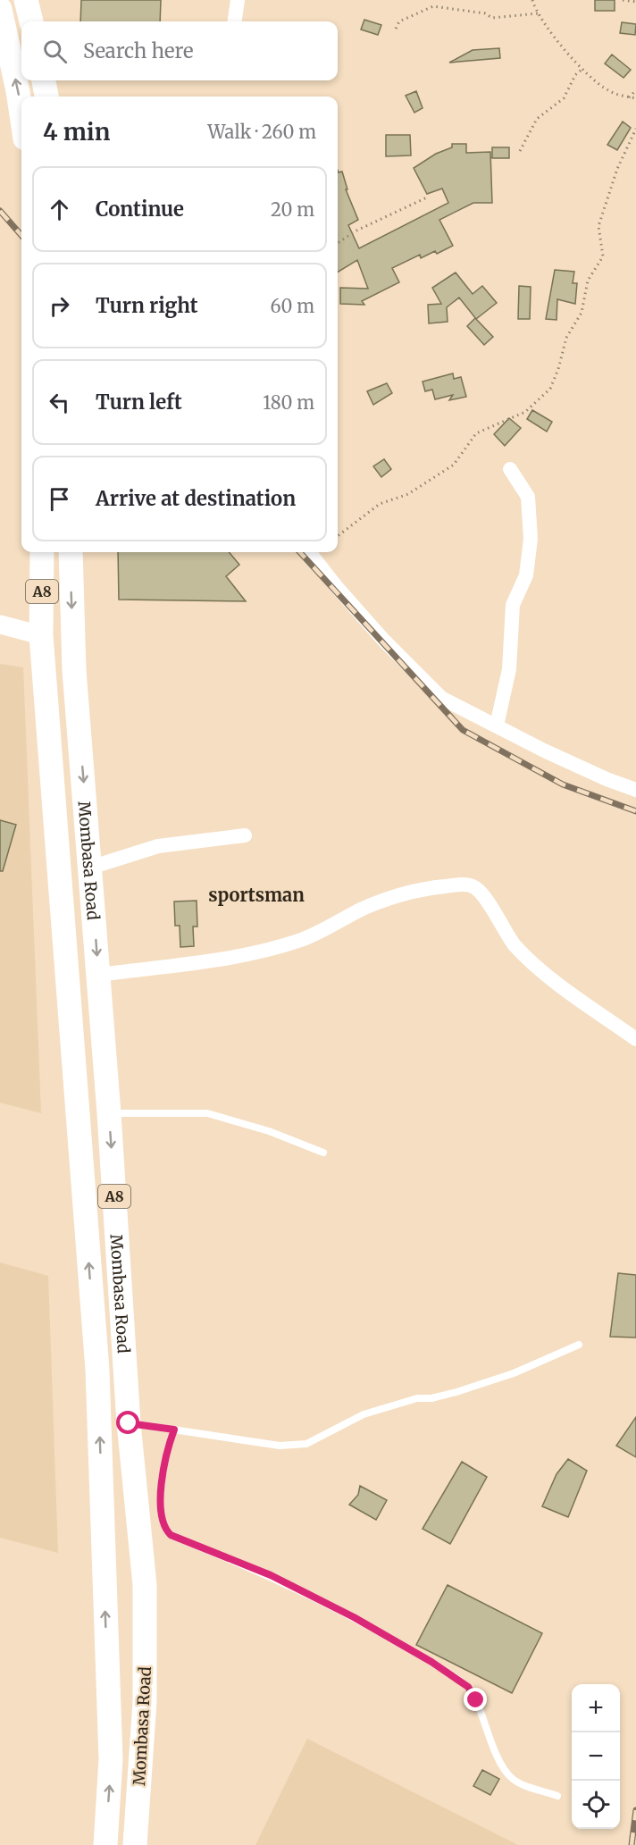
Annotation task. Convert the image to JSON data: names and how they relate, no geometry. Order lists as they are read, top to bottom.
{
  "streets": {
    "highway": ["A8", "Mombasa Road"]
  },
  "districts": ["sportsman"],
  "page": {
    "search": "Search here",
    "heading": ["4 min", "Walk · 260 m"],
    "list": [
      ["Continue", "20 m"],
      ["Turn right", "60 m"],
      ["Turn left", "180 m"],
      "Arrive at destination"
    ],
    "map_buttons": ["+", "−"]
  }
}
